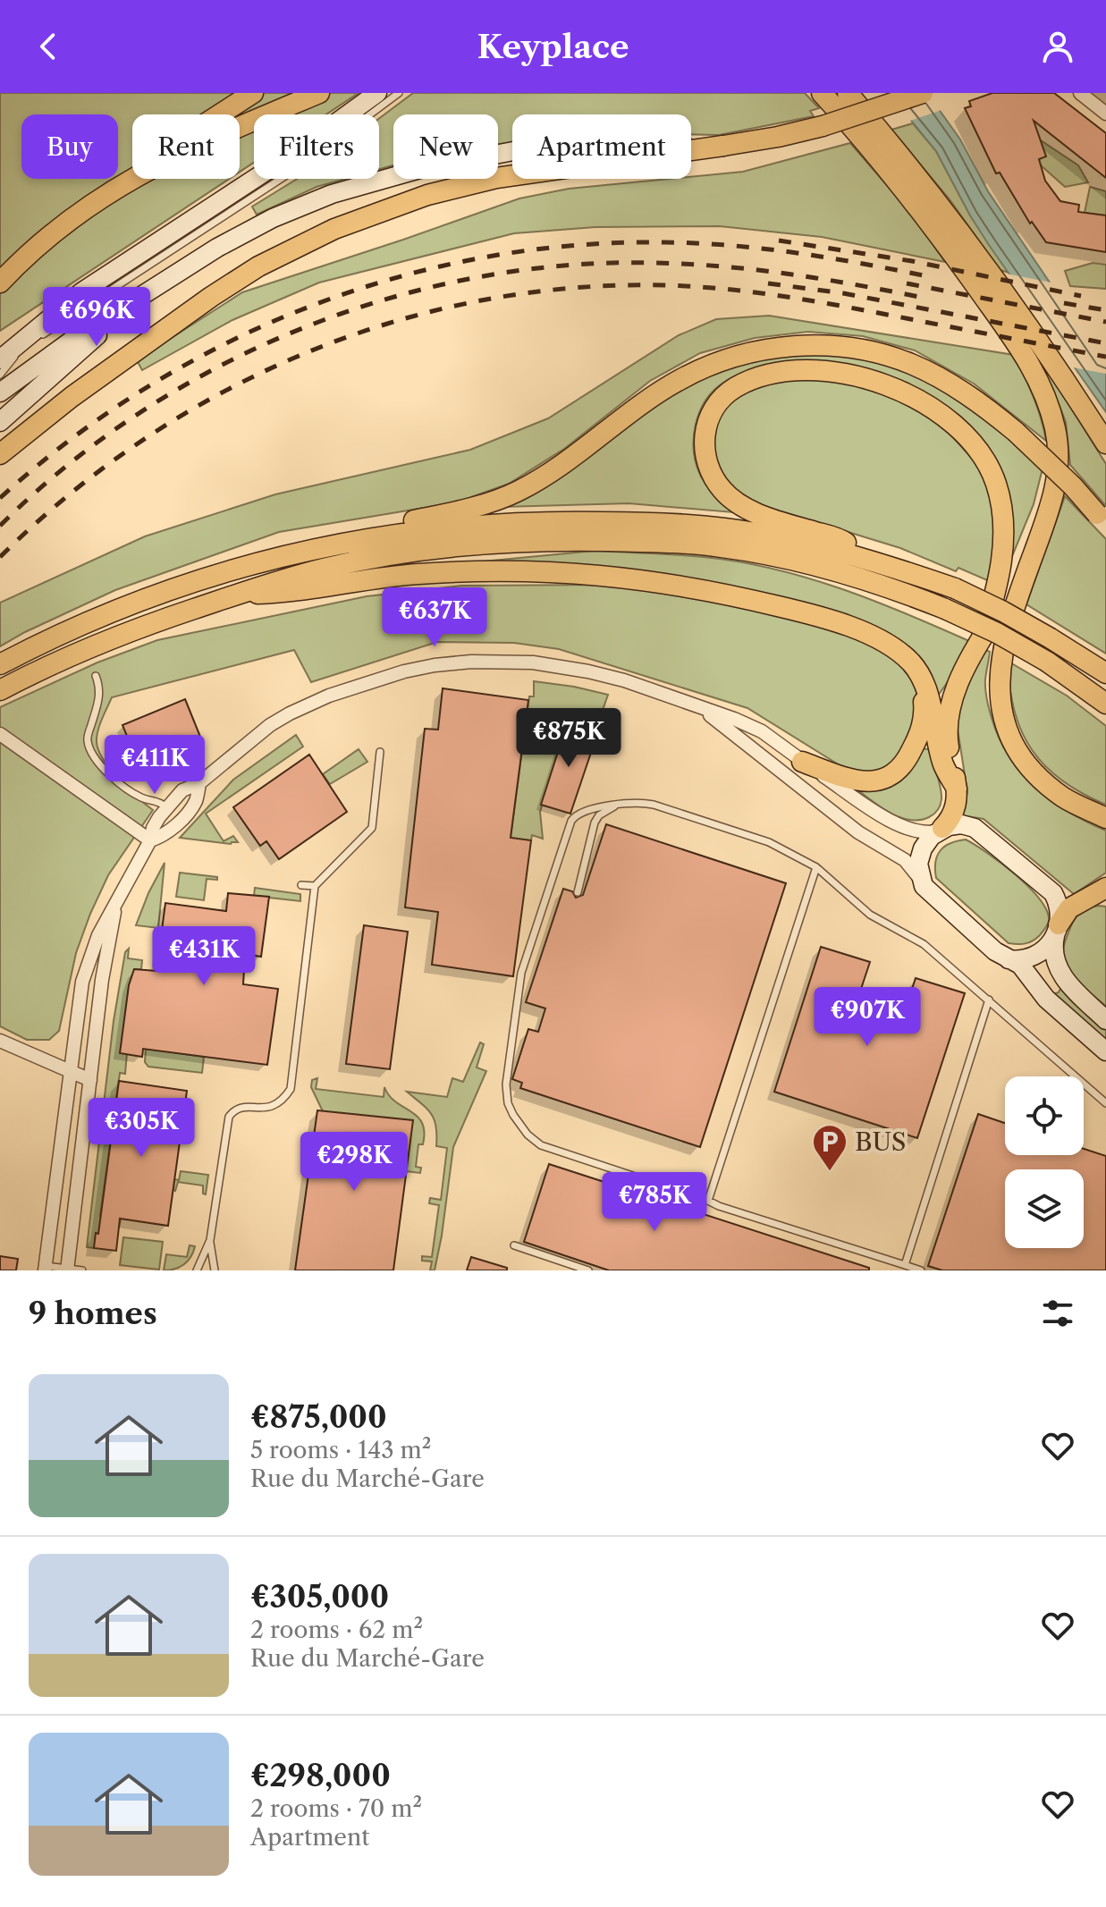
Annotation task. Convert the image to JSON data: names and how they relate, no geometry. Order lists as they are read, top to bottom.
{
  "places": {
    "parking": ["BUS"]
  },
  "page": {
    "header": "Keyplace",
    "chip": [
      "Buy",
      "Rent",
      "Filters",
      "New",
      "Apartment"
    ],
    "price": [
      "€696K",
      "€637K",
      "€875K",
      "€411K",
      "€431K",
      "€907K",
      "€305K",
      "€298K",
      "€785K"
    ],
    "heading": "9 homes",
    "list": [
      {
        "name": "€875,000",
        "note": "5 rooms · 143 m² · Rue du Marché-Gare"
      },
      {
        "name": "€305,000",
        "note": "2 rooms · 62 m² · Rue du Marché-Gare"
      },
      {
        "name": "€298,000",
        "note": "2 rooms · 70 m² · Apartment"
      }
    ]
  }
}
